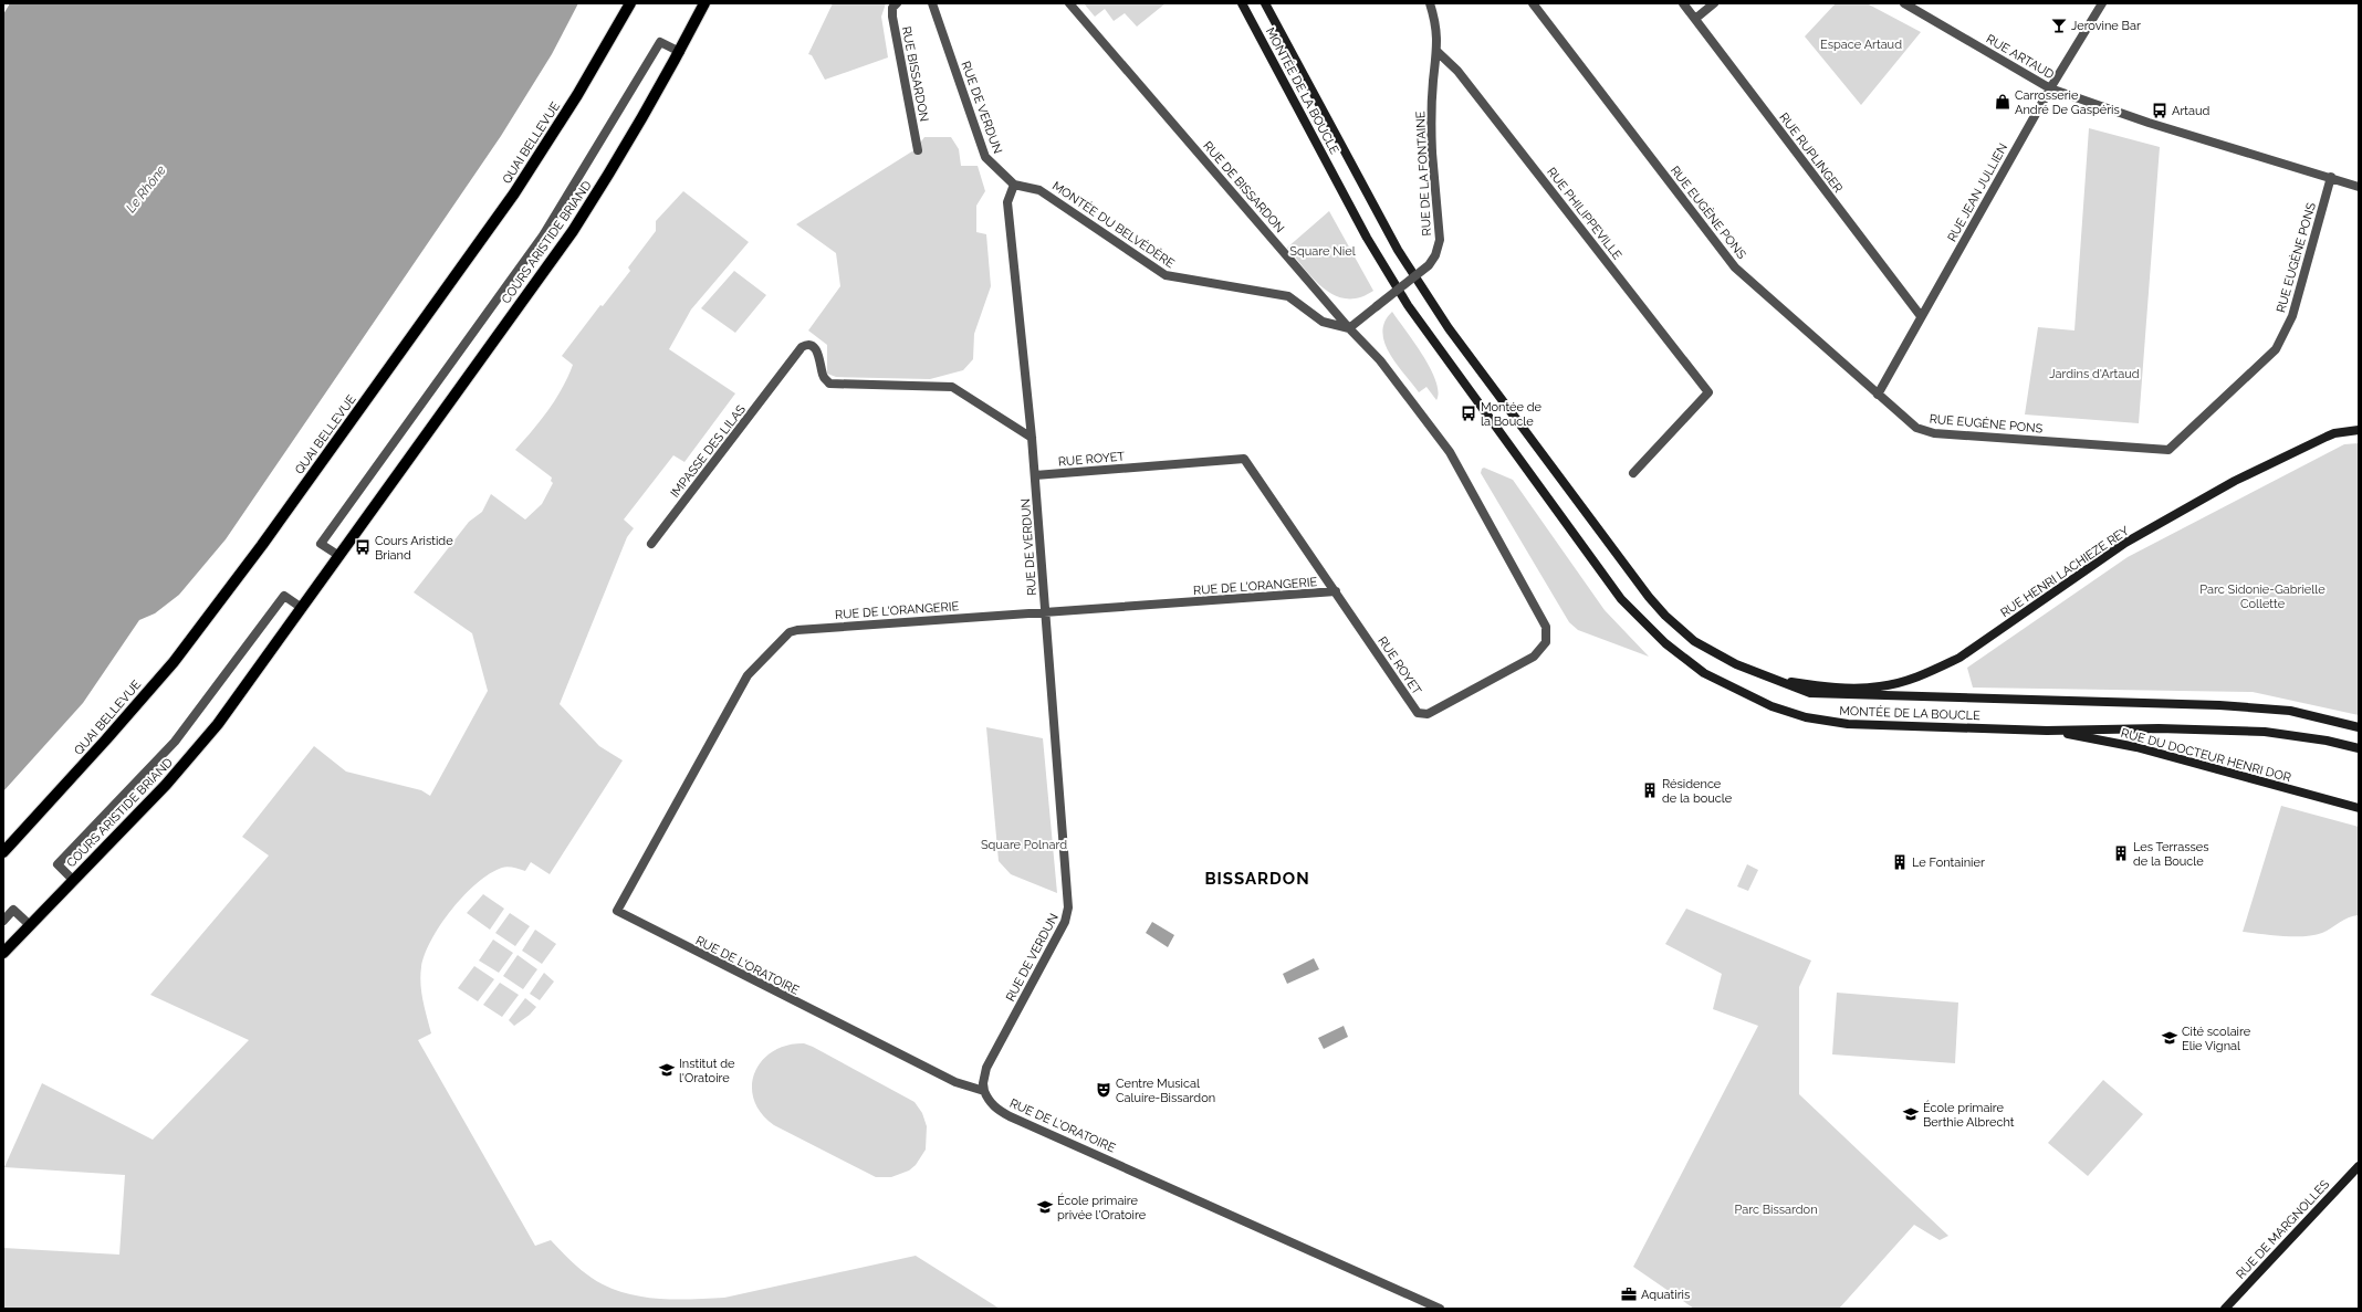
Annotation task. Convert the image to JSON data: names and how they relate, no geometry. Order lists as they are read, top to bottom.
{
  "streets": {
    "main road": [
      "MONTÉE DE LA BOUCLE",
      "QUAI BELLEVUE",
      "COURS ARISTIDE BRIAND",
      "RUE HENRI LACHIEZE REY",
      "RUE DU DOCTEUR HENRI DOR",
      "RUE DE MARGNOLLES"
    ],
    "street": [
      "RUE ARTAUD",
      "RUE BISSARDON",
      "RUE DE VERDUN",
      "RUE RUPLINGER",
      "RUE DE LA FONTAINE",
      "RUE DE BISSARDON",
      "RUE JEAN JULLIEN",
      "RUE EUGÈNE PONS",
      "RUE PHILIPPEVILLE",
      "MONTÉE DU BELVÉDÈRE",
      "IMPASSE DES LILAS",
      "RUE ROYET",
      "RUE DE L'ORANGERIE",
      "RUE DE L'ORATOIRE"
    ]
  },
  "crossings": [
    ["RUE ARTAUD", "RUE JEAN JULLIEN"],
    ["RUE ARTAUD", "RUE EUGÈNE PONS"],
    ["MONTÉE DE LA BOUCLE", "RUE HENRI LACHIEZE REY"],
    ["MONTÉE DE LA BOUCLE", "RUE DU DOCTEUR HENRI DOR"],
    ["RUE DE VERDUN", "MONTÉE DU BELVÉDÈRE"],
    ["RUE DE VERDUN", "IMPASSE DES LILAS"],
    ["RUE DE VERDUN", "RUE ROYET"],
    ["RUE DE VERDUN", "RUE DE L'ORANGERIE"],
    ["RUE DE VERDUN", "RUE DE L'ORATOIRE"],
    ["RUE RUPLINGER", "RUE JEAN JULLIEN"],
    ["RUE DE LA FONTAINE", "RUE DE BISSARDON"],
    ["RUE DE LA FONTAINE", "RUE PHILIPPEVILLE"],
    ["RUE DE LA FONTAINE", "MONTÉE DU BELVÉDÈRE"],
    ["RUE DE BISSARDON", "MONTÉE DU BELVÉDÈRE"],
    ["RUE DE BISSARDON", "RUE ROYET"],
    ["RUE JEAN JULLIEN", "RUE EUGÈNE PONS"],
    ["RUE ROYET", "RUE DE L'ORANGERIE"],
    ["RUE DE L'ORANGERIE", "RUE DE L'ORATOIRE"]
  ],
  "districts": ["BISSARDON"],
  "water": ["Le Rhône"],
  "parks": [
    "Espace Artaud",
    "Square Niel",
    "Jardins d'Artaud",
    "Parc Sidonie-Gabrielle Collette",
    "Square Polnard",
    "Parc Bissardon"
  ],
  "places": {
    "bar": ["Jerovine Bar"],
    "shop": ["Carrosserie André De Gaspéris"],
    "bus stop": ["Artaud", "Montée de la Boucle", "Cours Aristide Briand"],
    "building": ["Résidence de la boucle", "Les Terrasses de la Boucle", "Le Fontainier"],
    "school or university": [
      "Cité scolaire Elie Vignal",
      "Institut de l'Oratoire",
      "École primaire Berthie Albrecht",
      "École primaire privée l'Oratoire"
    ],
    "theatre": ["Centre Musical Caluire-Bissardon"],
    "office": ["Aquatiris"]
  }
}
